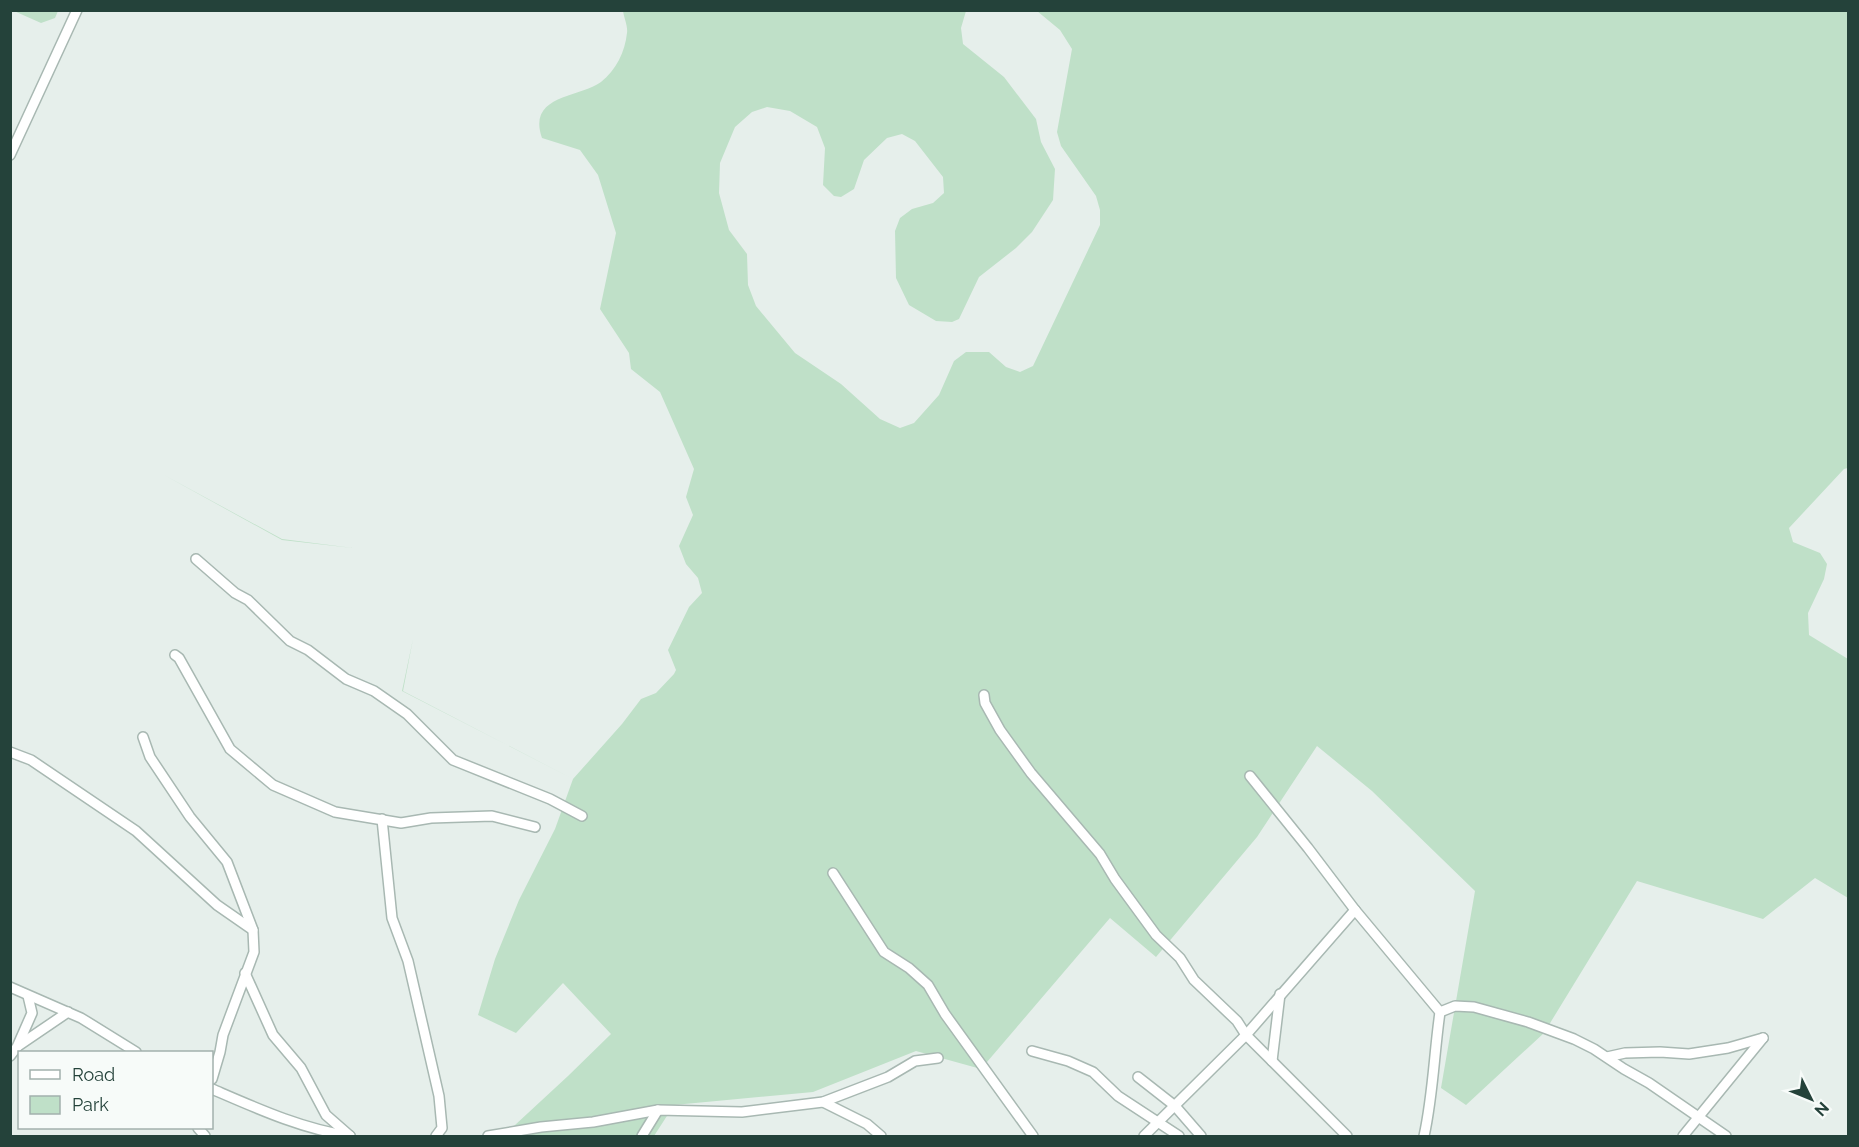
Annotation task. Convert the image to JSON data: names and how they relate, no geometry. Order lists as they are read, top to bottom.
{
  "legend": ["Road", "Park"],
  "north": "bottom right"
}
